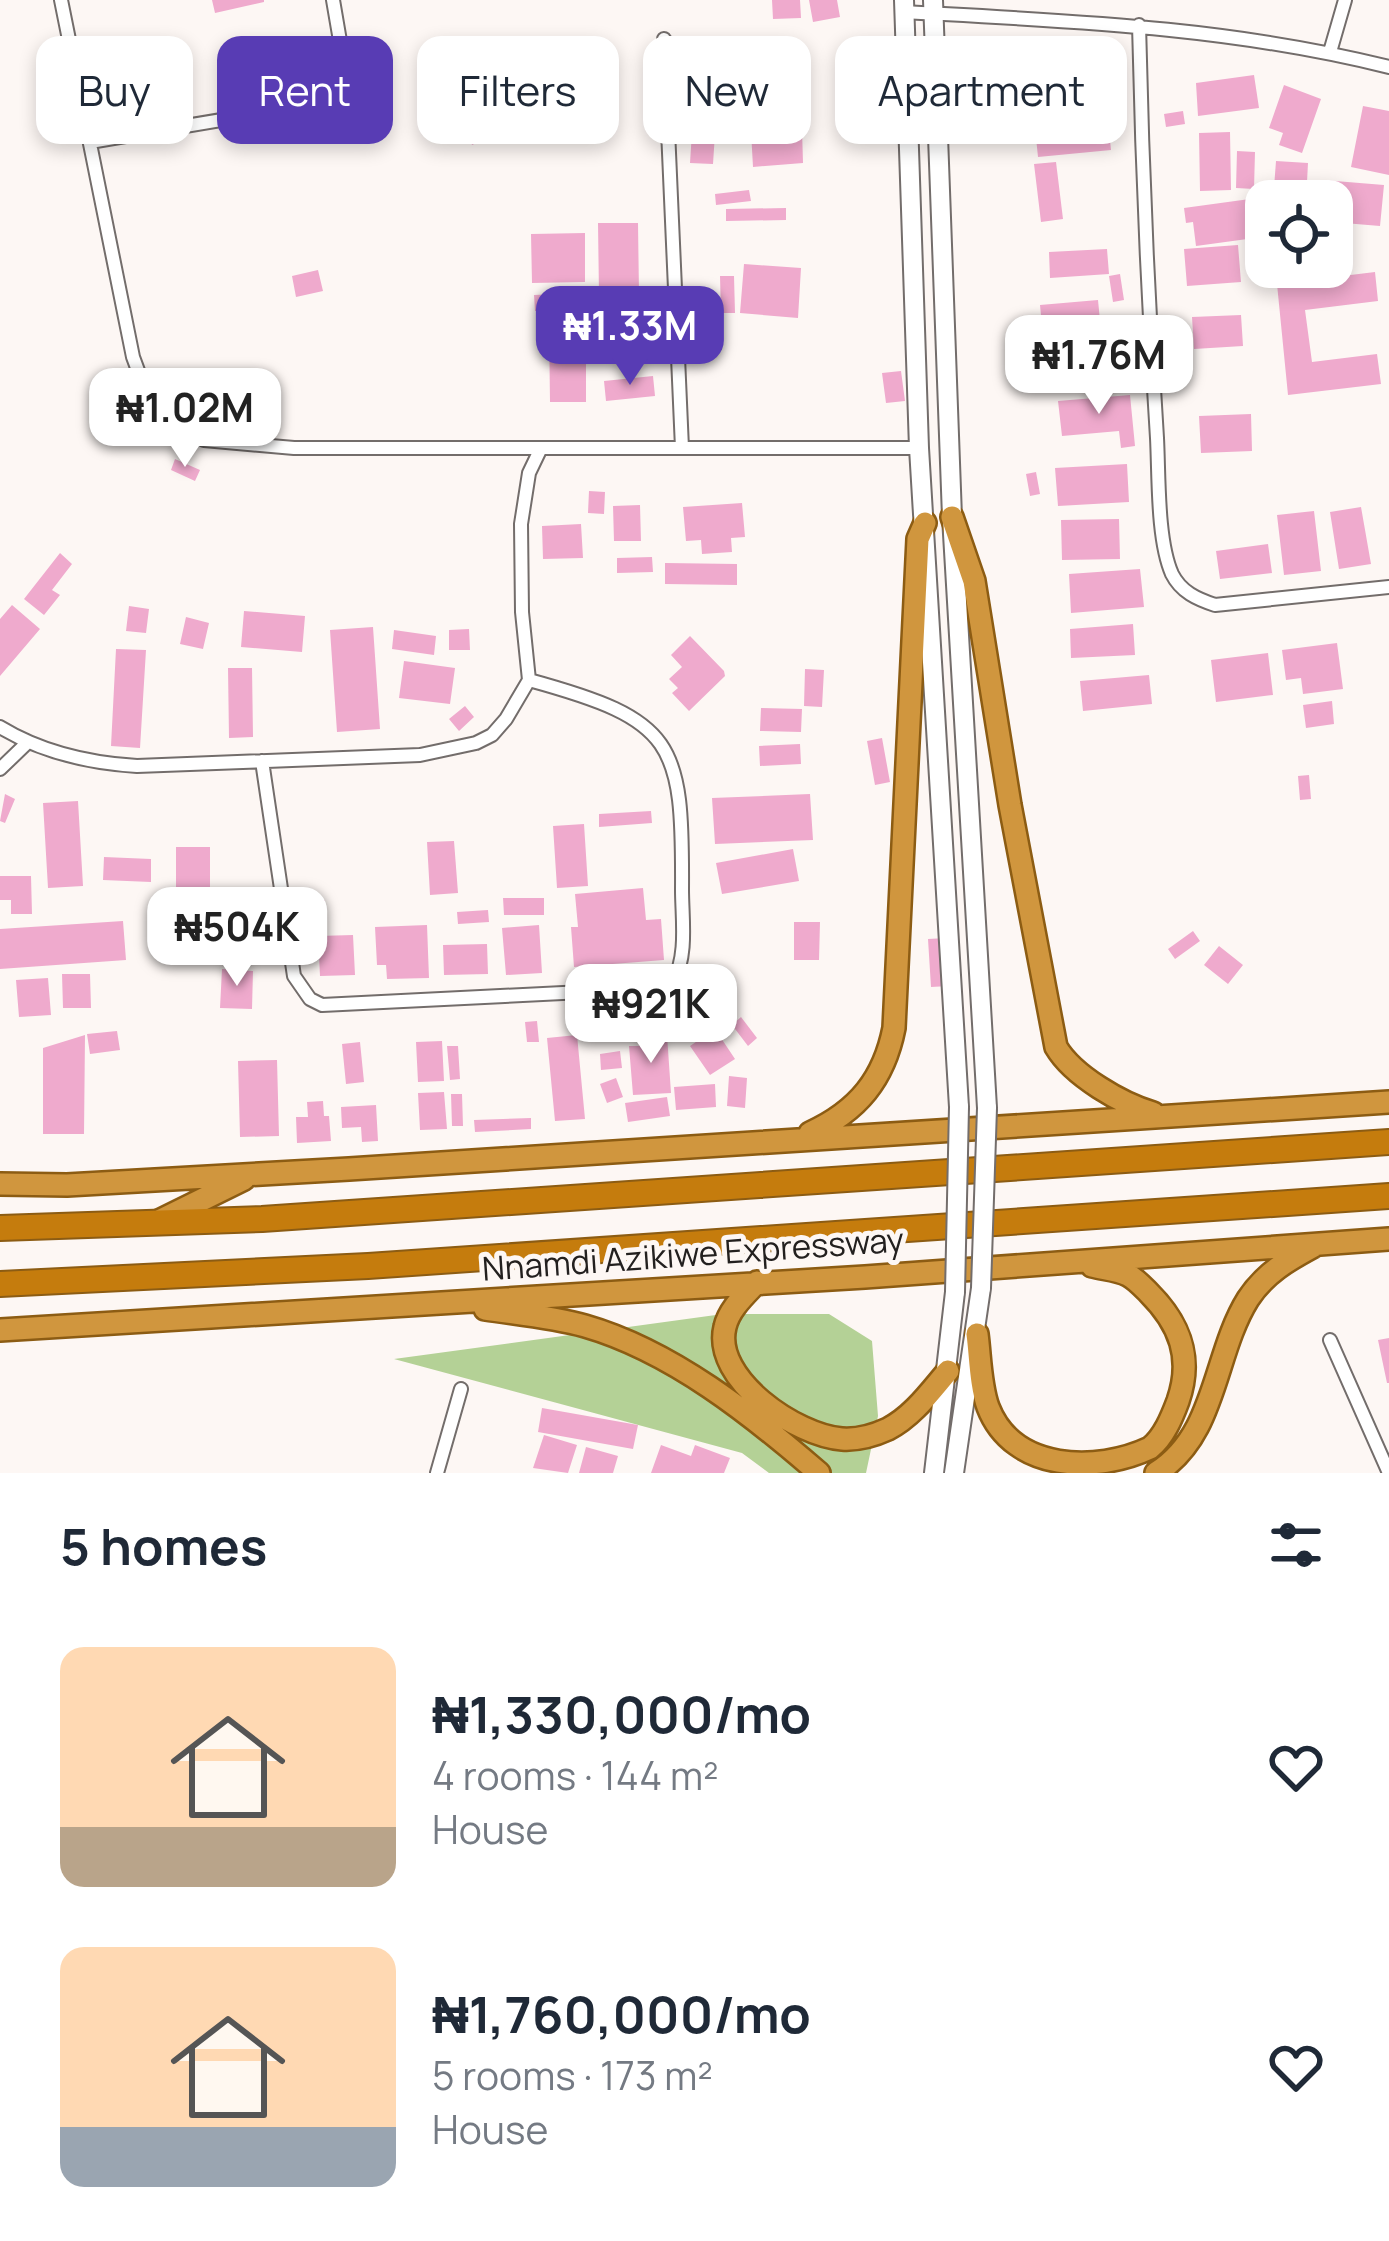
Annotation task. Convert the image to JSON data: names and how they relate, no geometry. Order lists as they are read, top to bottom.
{
  "streets": {
    "highway": ["Nnamdi Azikiwe Expressway"]
  },
  "page": {
    "chip": [
      "Buy",
      "Rent",
      "Filters",
      "New",
      "Apartment"
    ],
    "price": [
      "₦1.33M",
      "₦1.76M",
      "₦1.02M",
      "₦504K",
      "₦921K"
    ],
    "heading": "5 homes",
    "list": [
      {
        "name": "₦1,330,000/mo",
        "note": "4 rooms · 144 m² · House"
      },
      {
        "name": "₦1,760,000/mo",
        "note": "5 rooms · 173 m² · House"
      }
    ]
  }
}
